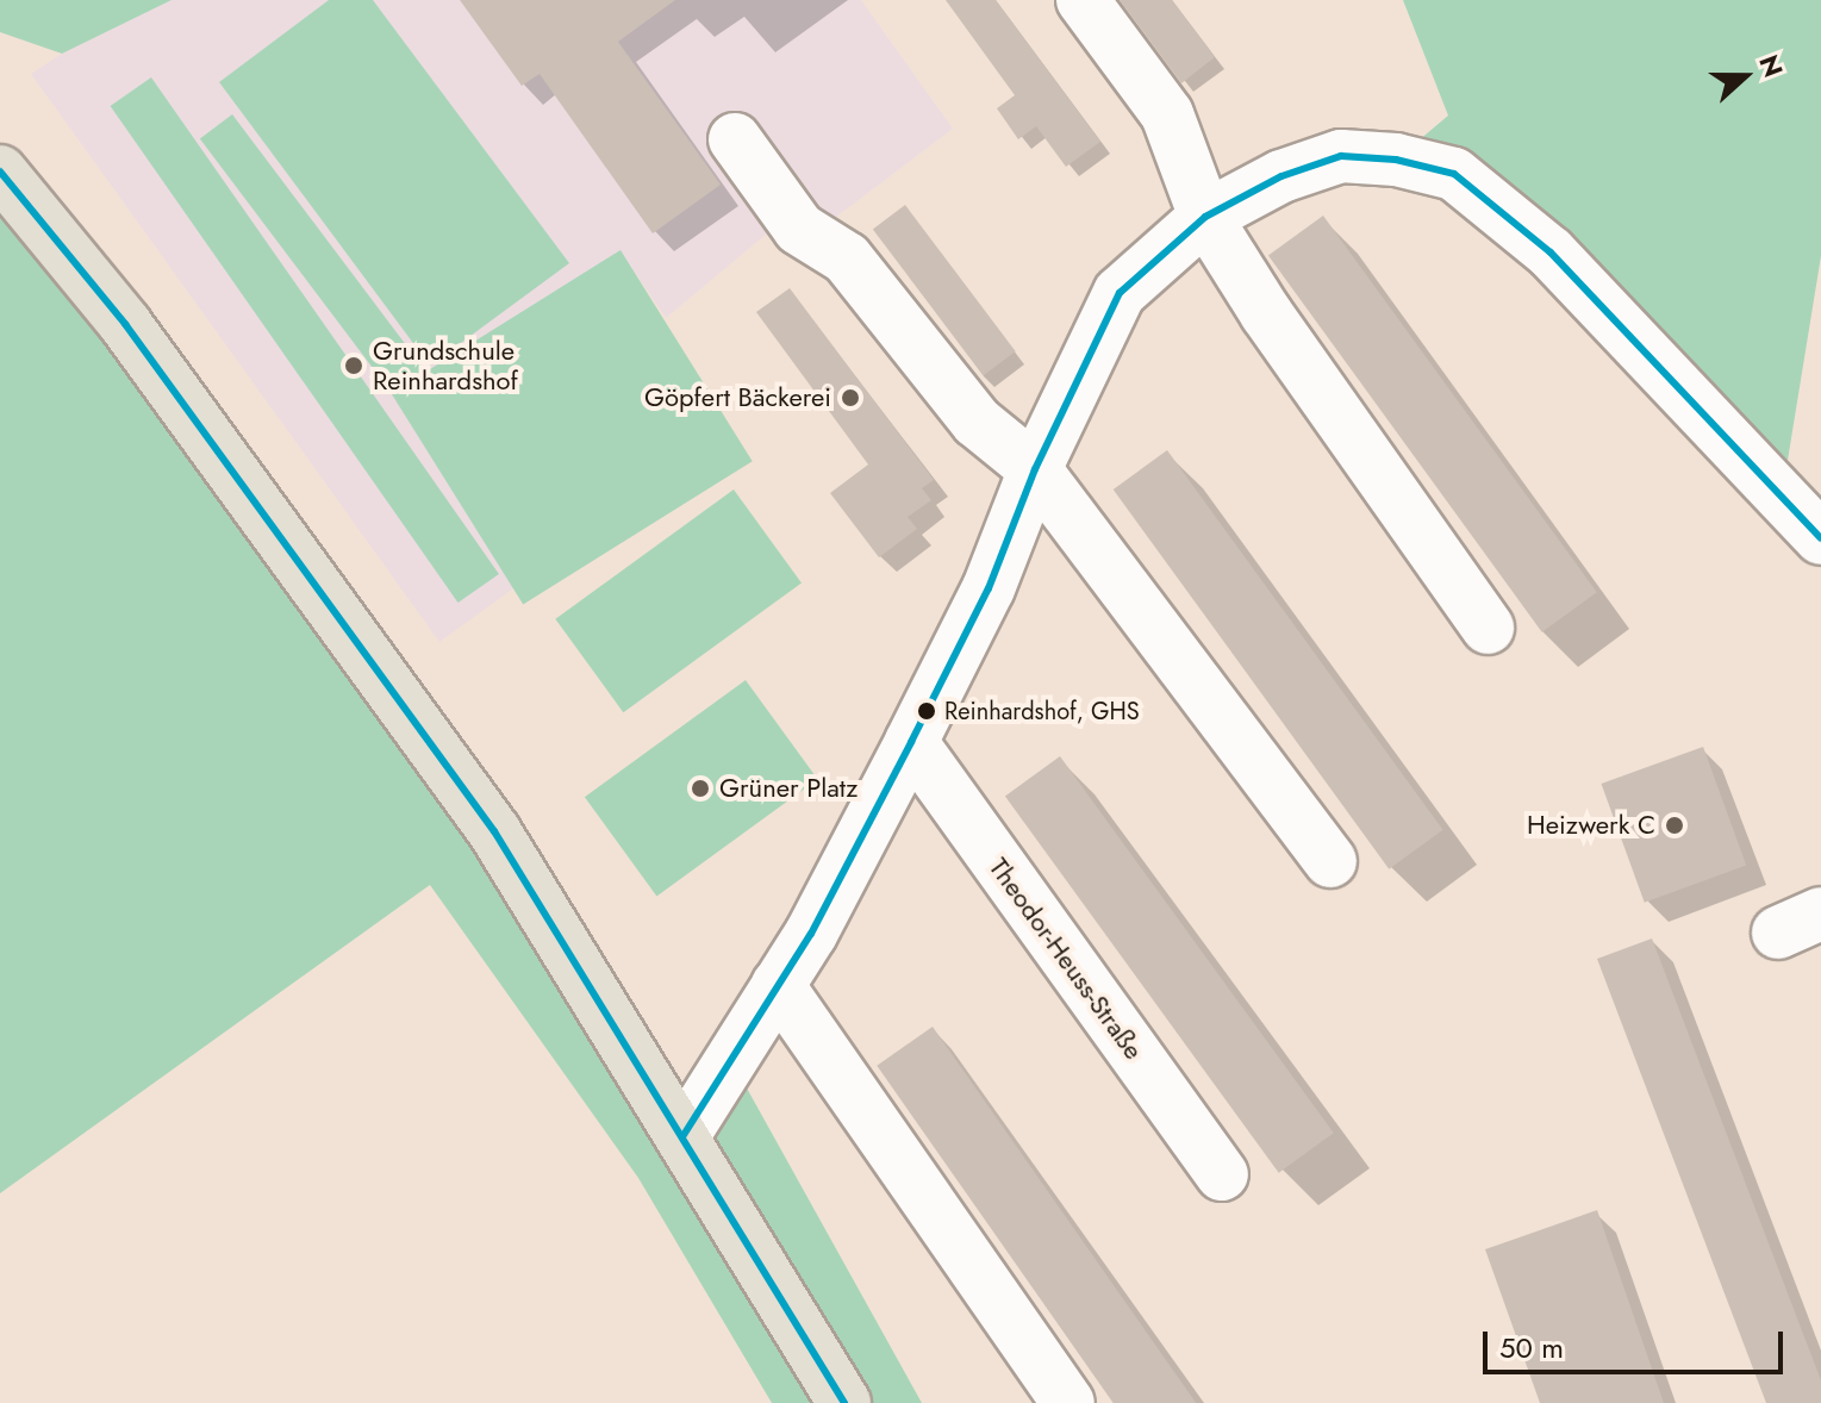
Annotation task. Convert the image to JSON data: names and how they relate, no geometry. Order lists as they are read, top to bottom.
{
  "streets": {
    "street": ["Theodor-Heuss-Straße"]
  },
  "places": [
    "Grundschule Reinhardshof",
    "Göpfert Bäckerei",
    "Reinhardshof, GHS",
    "Grüner Platz",
    "Heizwerk C"
  ],
  "scale_bar": "50 m",
  "north": "right"
}
